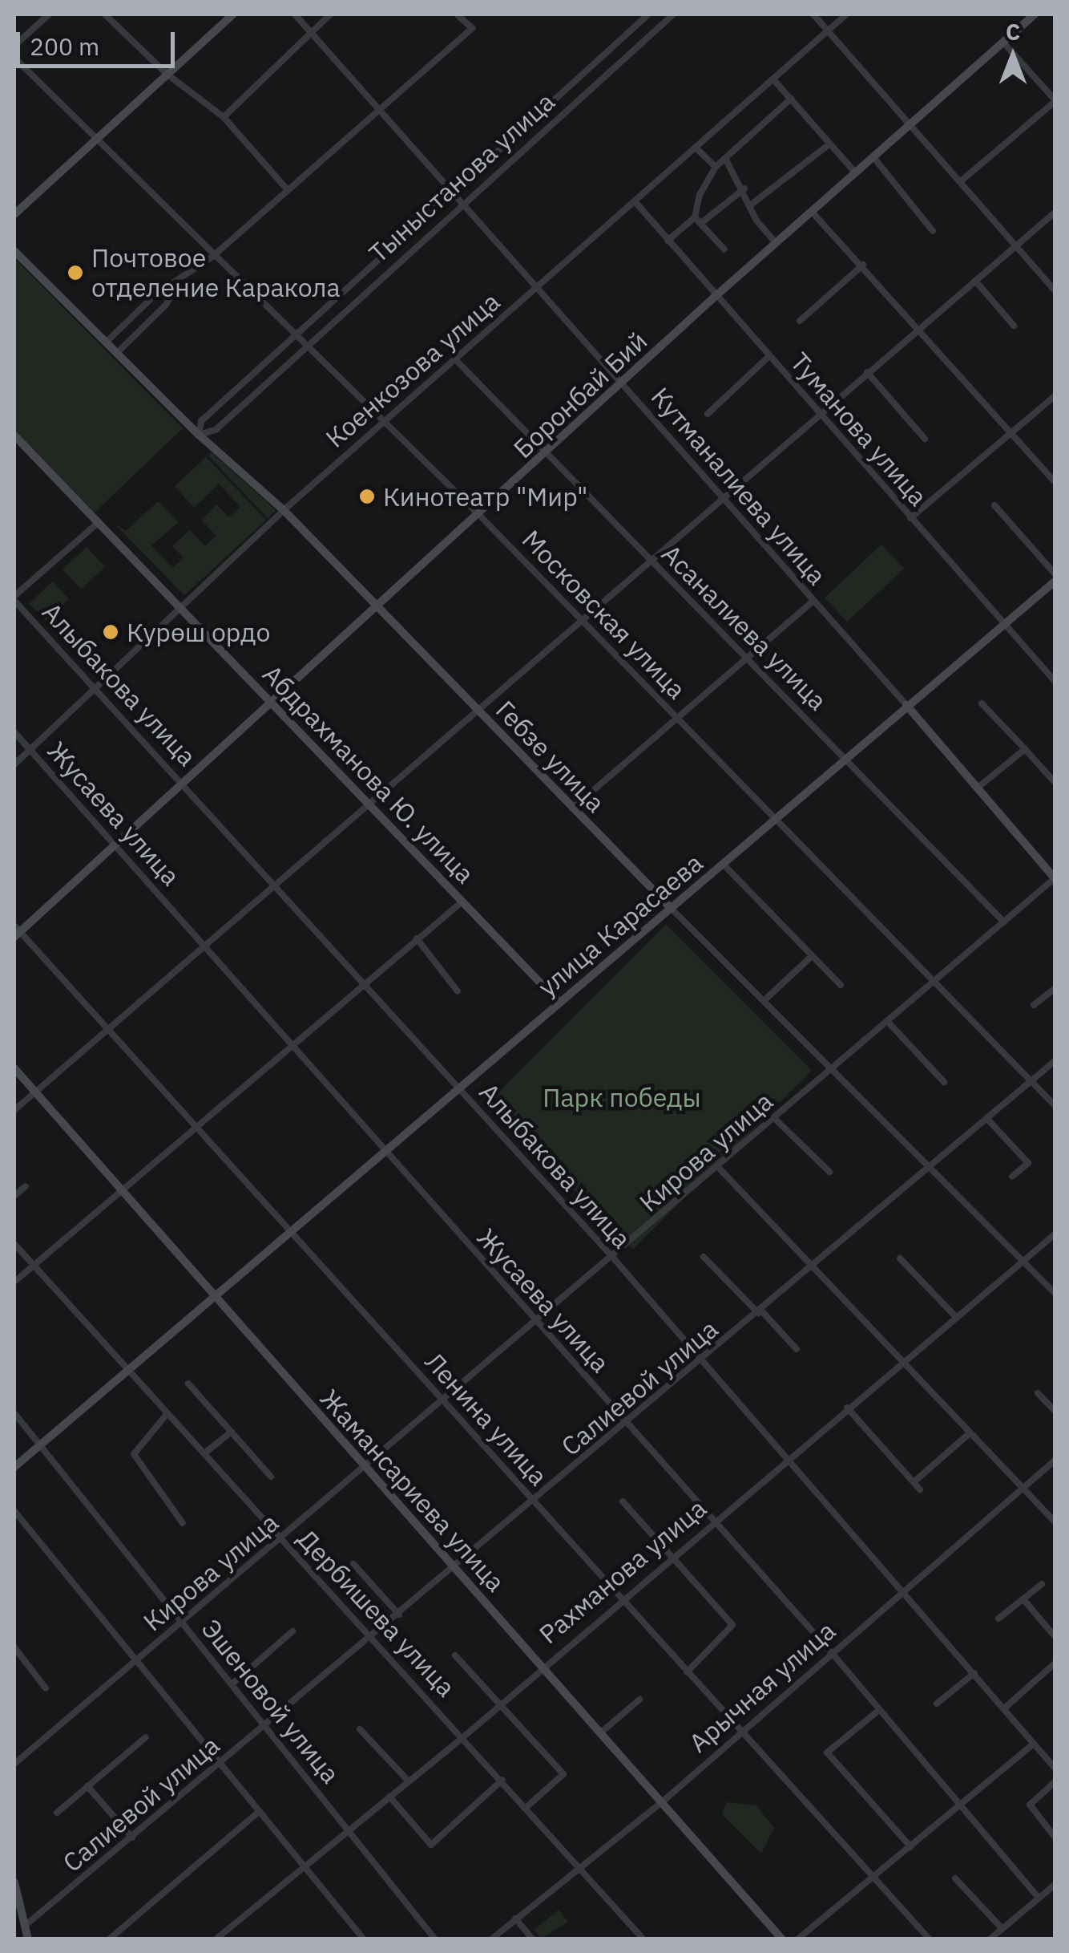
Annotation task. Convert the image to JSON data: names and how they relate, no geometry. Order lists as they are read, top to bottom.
{
  "streets": {
    "main road": [
      "Боронбай Бий",
      "Кутманалиева улица",
      "Гебзе улица",
      "Абдрахманова Ю. улица",
      "улица Карасаева",
      "Жамансариева улица"
    ],
    "street": [
      "Тыныстанова улица",
      "Коенкозова улица",
      "Туманова улица",
      "Московская улица",
      "Асаналиева улица",
      "Алыбакова улица",
      "Жусаева улица",
      "Кирова улица",
      "Салиевой улица",
      "Ленина улица",
      "Рахманова улица",
      "Дербишева улица",
      "Арычная улица",
      "Эшеновой улица"
    ]
  },
  "crossings": [
    ["Тыныстанова улица", "Кутманалиева улица"],
    ["Тыныстанова улица", "Московская улица"],
    ["Тыныстанова улица", "Гебзе улица"],
    ["Коенкозова улица", "Туманова улица"],
    ["Коенкозова улица", "Кутманалиева улица"],
    ["Коенкозова улица", "Московская улица"],
    ["Коенкозова улица", "Асаналиева улица"],
    ["Коенкозова улица", "Алыбакова улица"],
    ["Коенкозова улица", "Гебзе улица"],
    ["Коенкозова улица", "Абдрахманова Ю. улица"],
    ["Коенкозова улица", "Жусаева улица"],
    ["Боронбай Бий", "Туманова улица"],
    ["Боронбай Бий", "Кутманалиева улица"],
    ["Боронбай Бий", "Московская улица"],
    ["Боронбай Бий", "Асаналиева улица"],
    ["Боронбай Бий", "Алыбакова улица"],
    ["Боронбай Бий", "Гебзе улица"],
    ["Боронбай Бий", "Абдрахманова Ю. улица"],
    ["Боронбай Бий", "Жусаева улица"],
    ["Боронбай Бий", "Ленина улица"],
    ["Туманова улица", "улица Карасаева"],
    ["Кутманалиева улица", "улица Карасаева"],
    ["Кутманалиева улица", "Кирова улица"],
    ["Московская улица", "улица Карасаева"],
    ["Московская улица", "Кирова улица"],
    ["Московская улица", "Салиевой улица"],
    ["Асаналиева улица", "улица Карасаева"],
    ["Асаналиева улица", "Кирова улица"],
    ["Алыбакова улица", "улица Карасаева"],
    ["Алыбакова улица", "Кирова улица"],
    ["Алыбакова улица", "Салиевой улица"],
    ["Алыбакова улица", "Рахманова улица"],
    ["Алыбакова улица", "Арычная улица"],
    ["Гебзе улица", "улица Карасаева"],
    ["Гебзе улица", "Кирова улица"],
    ["Гебзе улица", "Салиевой улица"],
    ["Гебзе улица", "Рахманова улица"],
    ["Абдрахманова Ю. улица", "улица Карасаева"],
    ["Жусаева улица", "улица Карасаева"],
    ["Жусаева улица", "Кирова улица"],
    ["Жусаева улица", "Салиевой улица"],
    ["Жусаева улица", "Рахманова улица"],
    ["Жусаева улица", "Арычная улица"],
    ["улица Карасаева", "Ленина улица"],
    ["улица Карасаева", "Жамансариева улица"],
    ["улица Карасаева", "Дербишева улица"],
    ["улица Карасаева", "Эшеновой улица"],
    ["Кирова улица", "Ленина улица"],
    ["Кирова улица", "Жамансариева улица"],
    ["Кирова улица", "Дербишева улица"],
    ["Кирова улица", "Эшеновой улица"],
    ["Салиевой улица", "Ленина улица"],
    ["Салиевой улица", "Жамансариева улица"],
    ["Салиевой улица", "Дербишева улица"],
    ["Салиевой улица", "Эшеновой улица"],
    ["Ленина улица", "Рахманова улица"],
    ["Ленина улица", "Арычная улица"],
    ["Жамансариева улица", "Рахманова улица"],
    ["Жамансариева улица", "Арычная улица"],
    ["Рахманова улица", "Дербишева улица"],
    ["Рахманова улица", "Эшеновой улица"],
    ["Дербишева улица", "Арычная улица"]
  ],
  "parks": ["Парк победы"],
  "places": ["Почтовое отделение Каракола", "Кинотеатр \"Мир\"", "Курөш ордо"],
  "scale_bar": "200 m",
  "north": "top"
}
